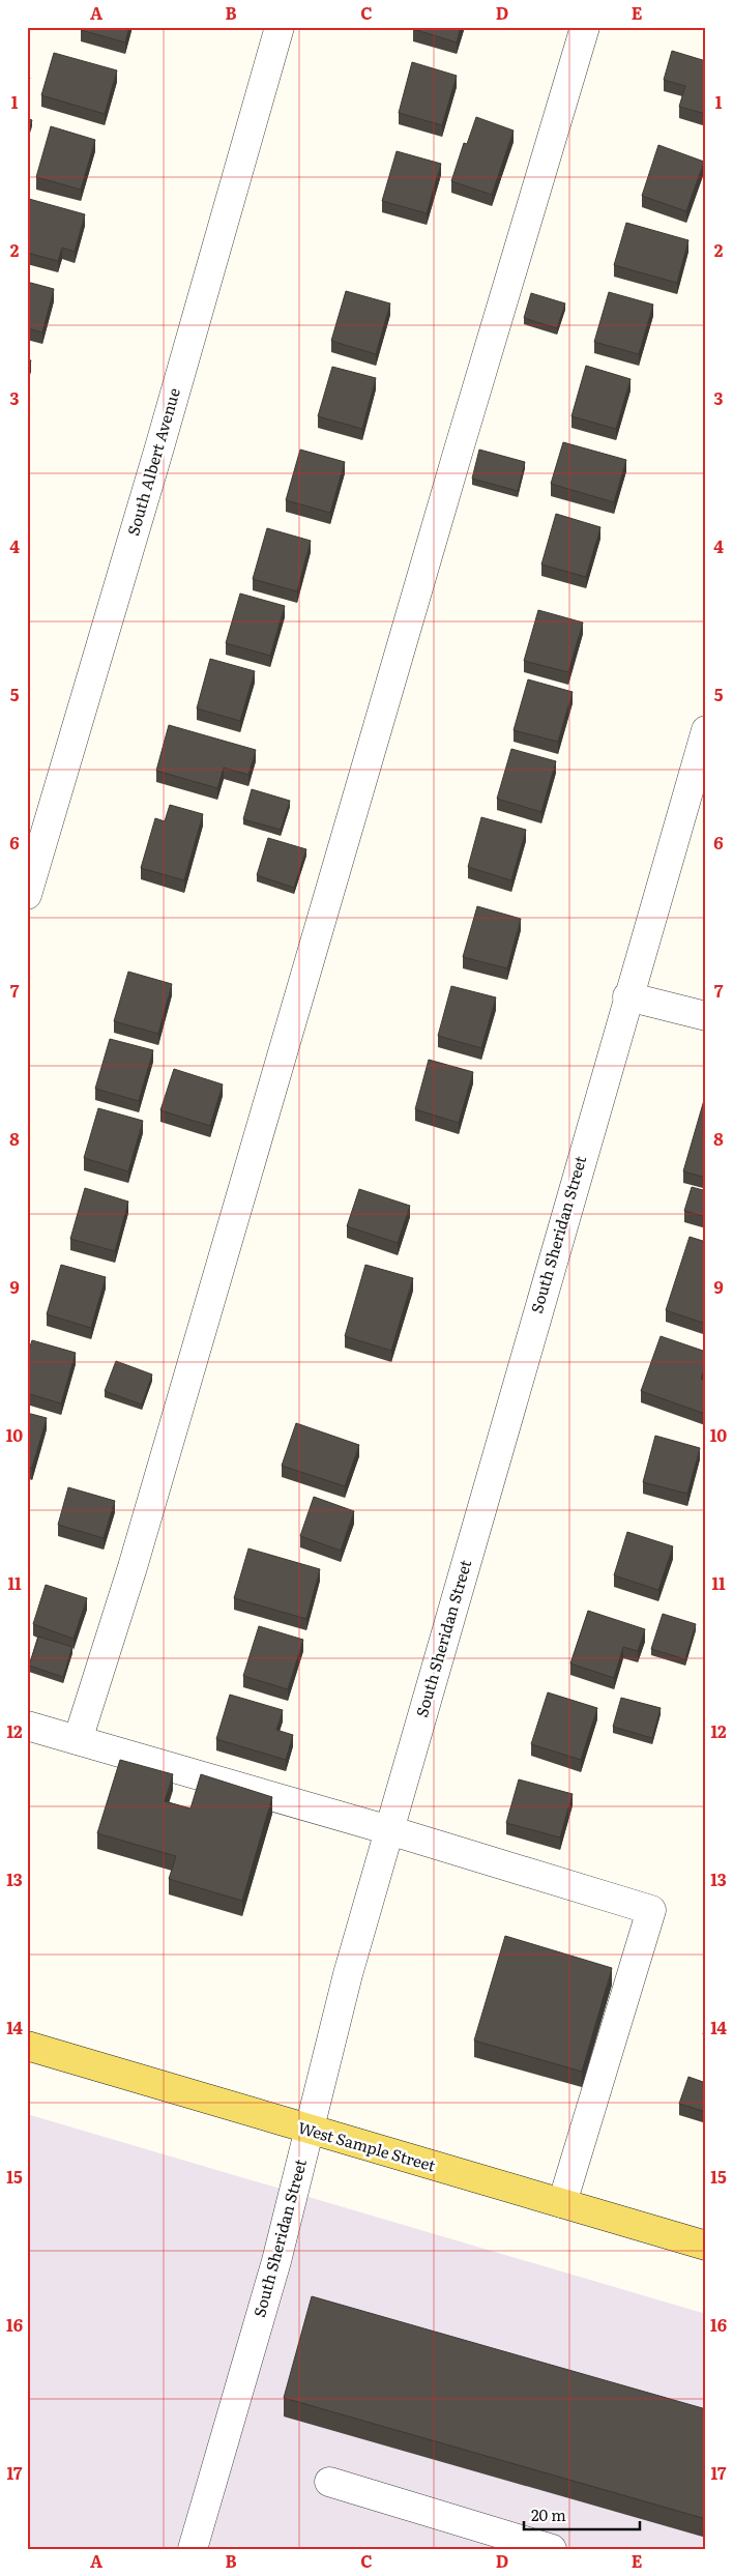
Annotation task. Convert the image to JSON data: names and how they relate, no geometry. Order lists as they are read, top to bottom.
{
  "streets": {
    "main road": ["West Sample Street"],
    "street": ["South Albert Avenue", "South Sheridan Street"]
  },
  "crossings": [
    ["South Sheridan Street", "West Sample Street"]
  ],
  "scale_bar": "20 m",
  "grid": {
    "columns": [
      "A",
      "B",
      "C",
      "D",
      "E"
    ],
    "rows": [
      "1",
      "2",
      "3",
      "4",
      "5",
      "6",
      "7",
      "8",
      "9",
      "10",
      "11",
      "12",
      "13",
      "14",
      "15",
      "16",
      "17"
    ]
  }
}
